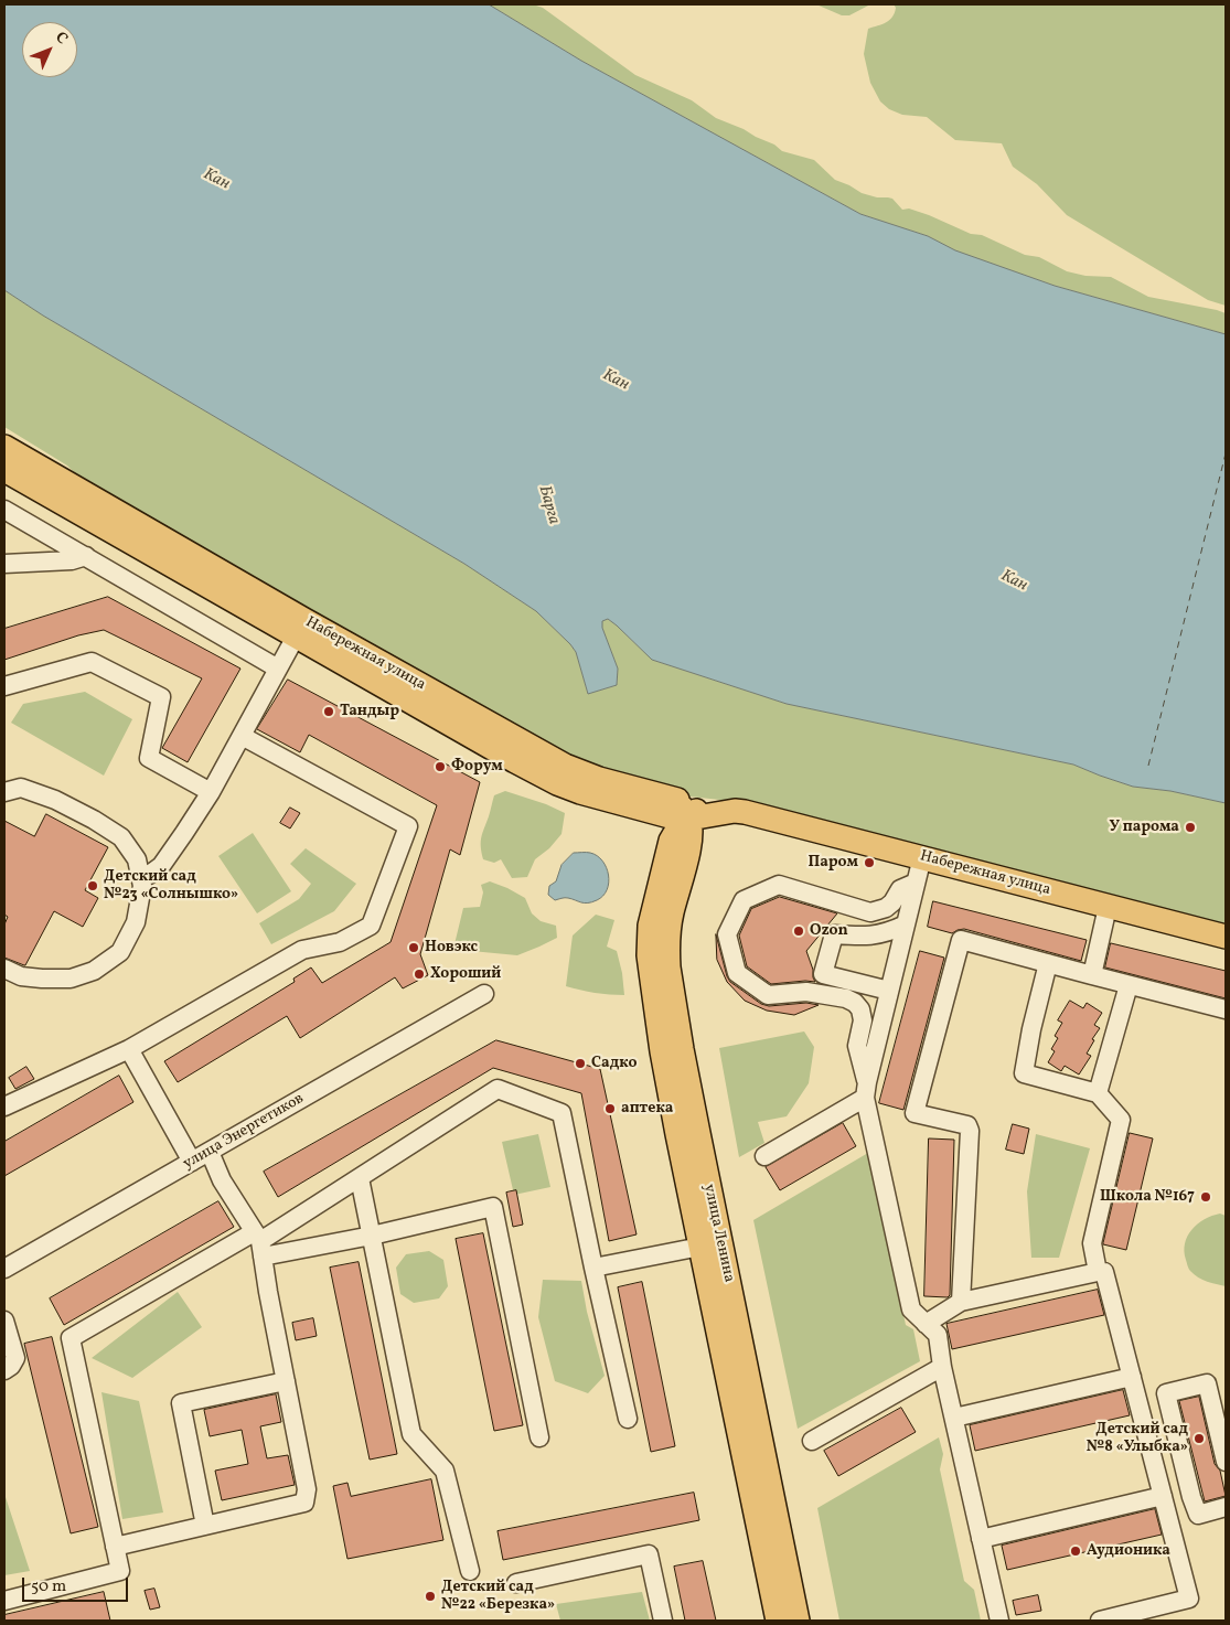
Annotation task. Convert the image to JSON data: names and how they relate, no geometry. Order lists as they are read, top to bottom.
{
  "streets": {
    "main road": ["Набережная улица", "улица Ленина"],
    "street": ["улица Энергетиков"]
  },
  "crossings": [
    ["Набережная улица", "улица Ленина"]
  ],
  "water": ["Кан", "Барга"],
  "places": [
    "Тандыр",
    "Форум",
    "У парома",
    "Паром",
    "Детский сад №23 «Солнышко»",
    "Ozon",
    "Новэкс",
    "Хороший",
    "Садко",
    "аптека",
    "Школа №167",
    "Детский сад №8 «Улыбка»",
    "Аудионика",
    "Детский сад №22 «Березка»"
  ],
  "scale_bar": "50 m",
  "north": "top right"
}
